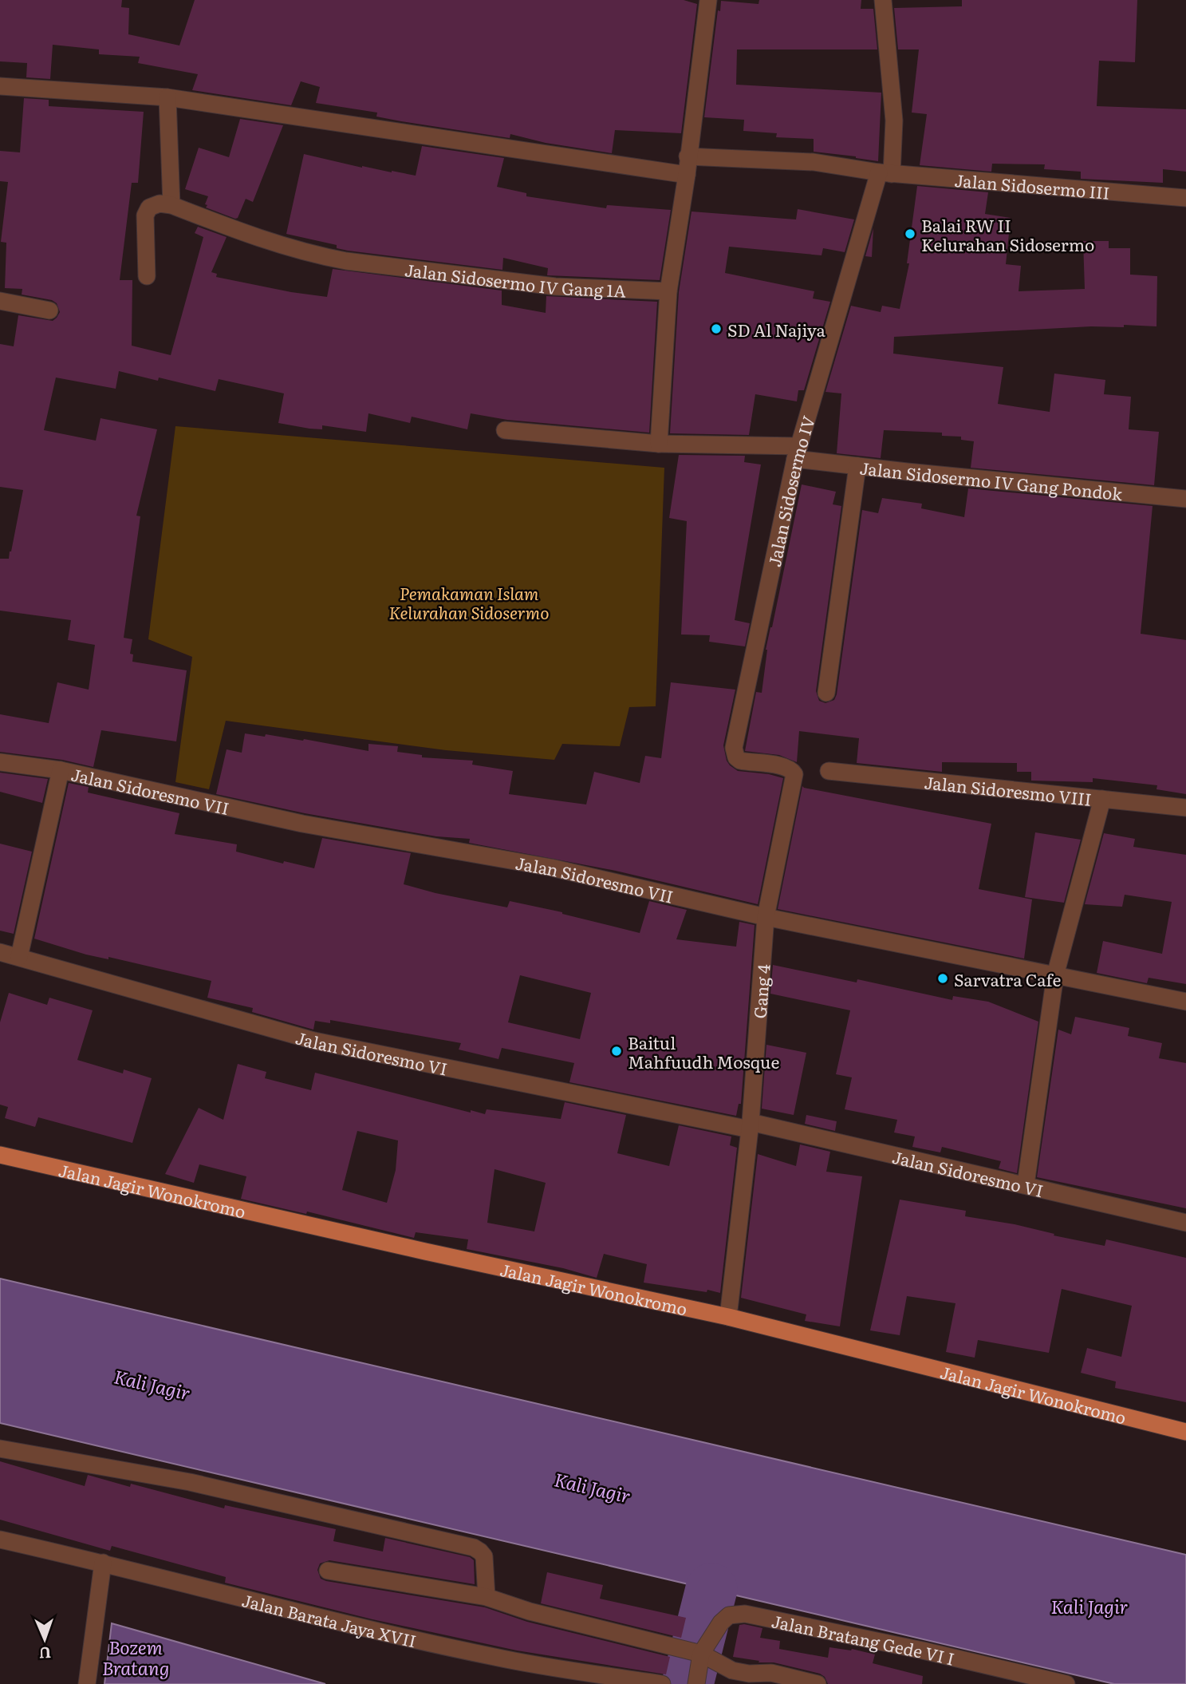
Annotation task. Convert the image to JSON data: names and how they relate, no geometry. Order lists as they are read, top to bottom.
{
  "streets": {
    "main road": ["Jalan Jagir Wonokromo"],
    "street": [
      "Jalan Sidosermo III",
      "Jalan Sidosermo IV Gang 1A",
      "Jalan Sidosermo IV Gang Pondok",
      "Jalan Sidosermo IV",
      "Jalan Sidoresmo VIII",
      "Jalan Sidoresmo VII",
      "Gang 4",
      "Jalan Sidoresmo VI",
      "Jalan Barata Jaya XVII",
      "Jalan Bratang Gede VI I"
    ]
  },
  "crossings": [
    ["Jalan Sidosermo III", "Jalan Sidosermo IV"],
    ["Jalan Sidosermo IV Gang Pondok", "Jalan Sidosermo IV"],
    ["Jalan Sidosermo IV", "Gang 4"],
    ["Jalan Sidoresmo VII", "Gang 4"],
    ["Gang 4", "Jalan Sidoresmo VI"],
    ["Gang 4", "Jalan Jagir Wonokromo"]
  ],
  "water": ["Kali Jagir", "Bozem Bratang"],
  "parks": ["Pemakaman Islam Kelurahan Sidosermo"],
  "places": [
    "Balai RW II Kelurahan Sidosermo",
    "SD Al Najiya",
    "Sarvatra Cafe",
    "Baitul Mahfuudh Mosque"
  ],
  "north": "bottom"
}
